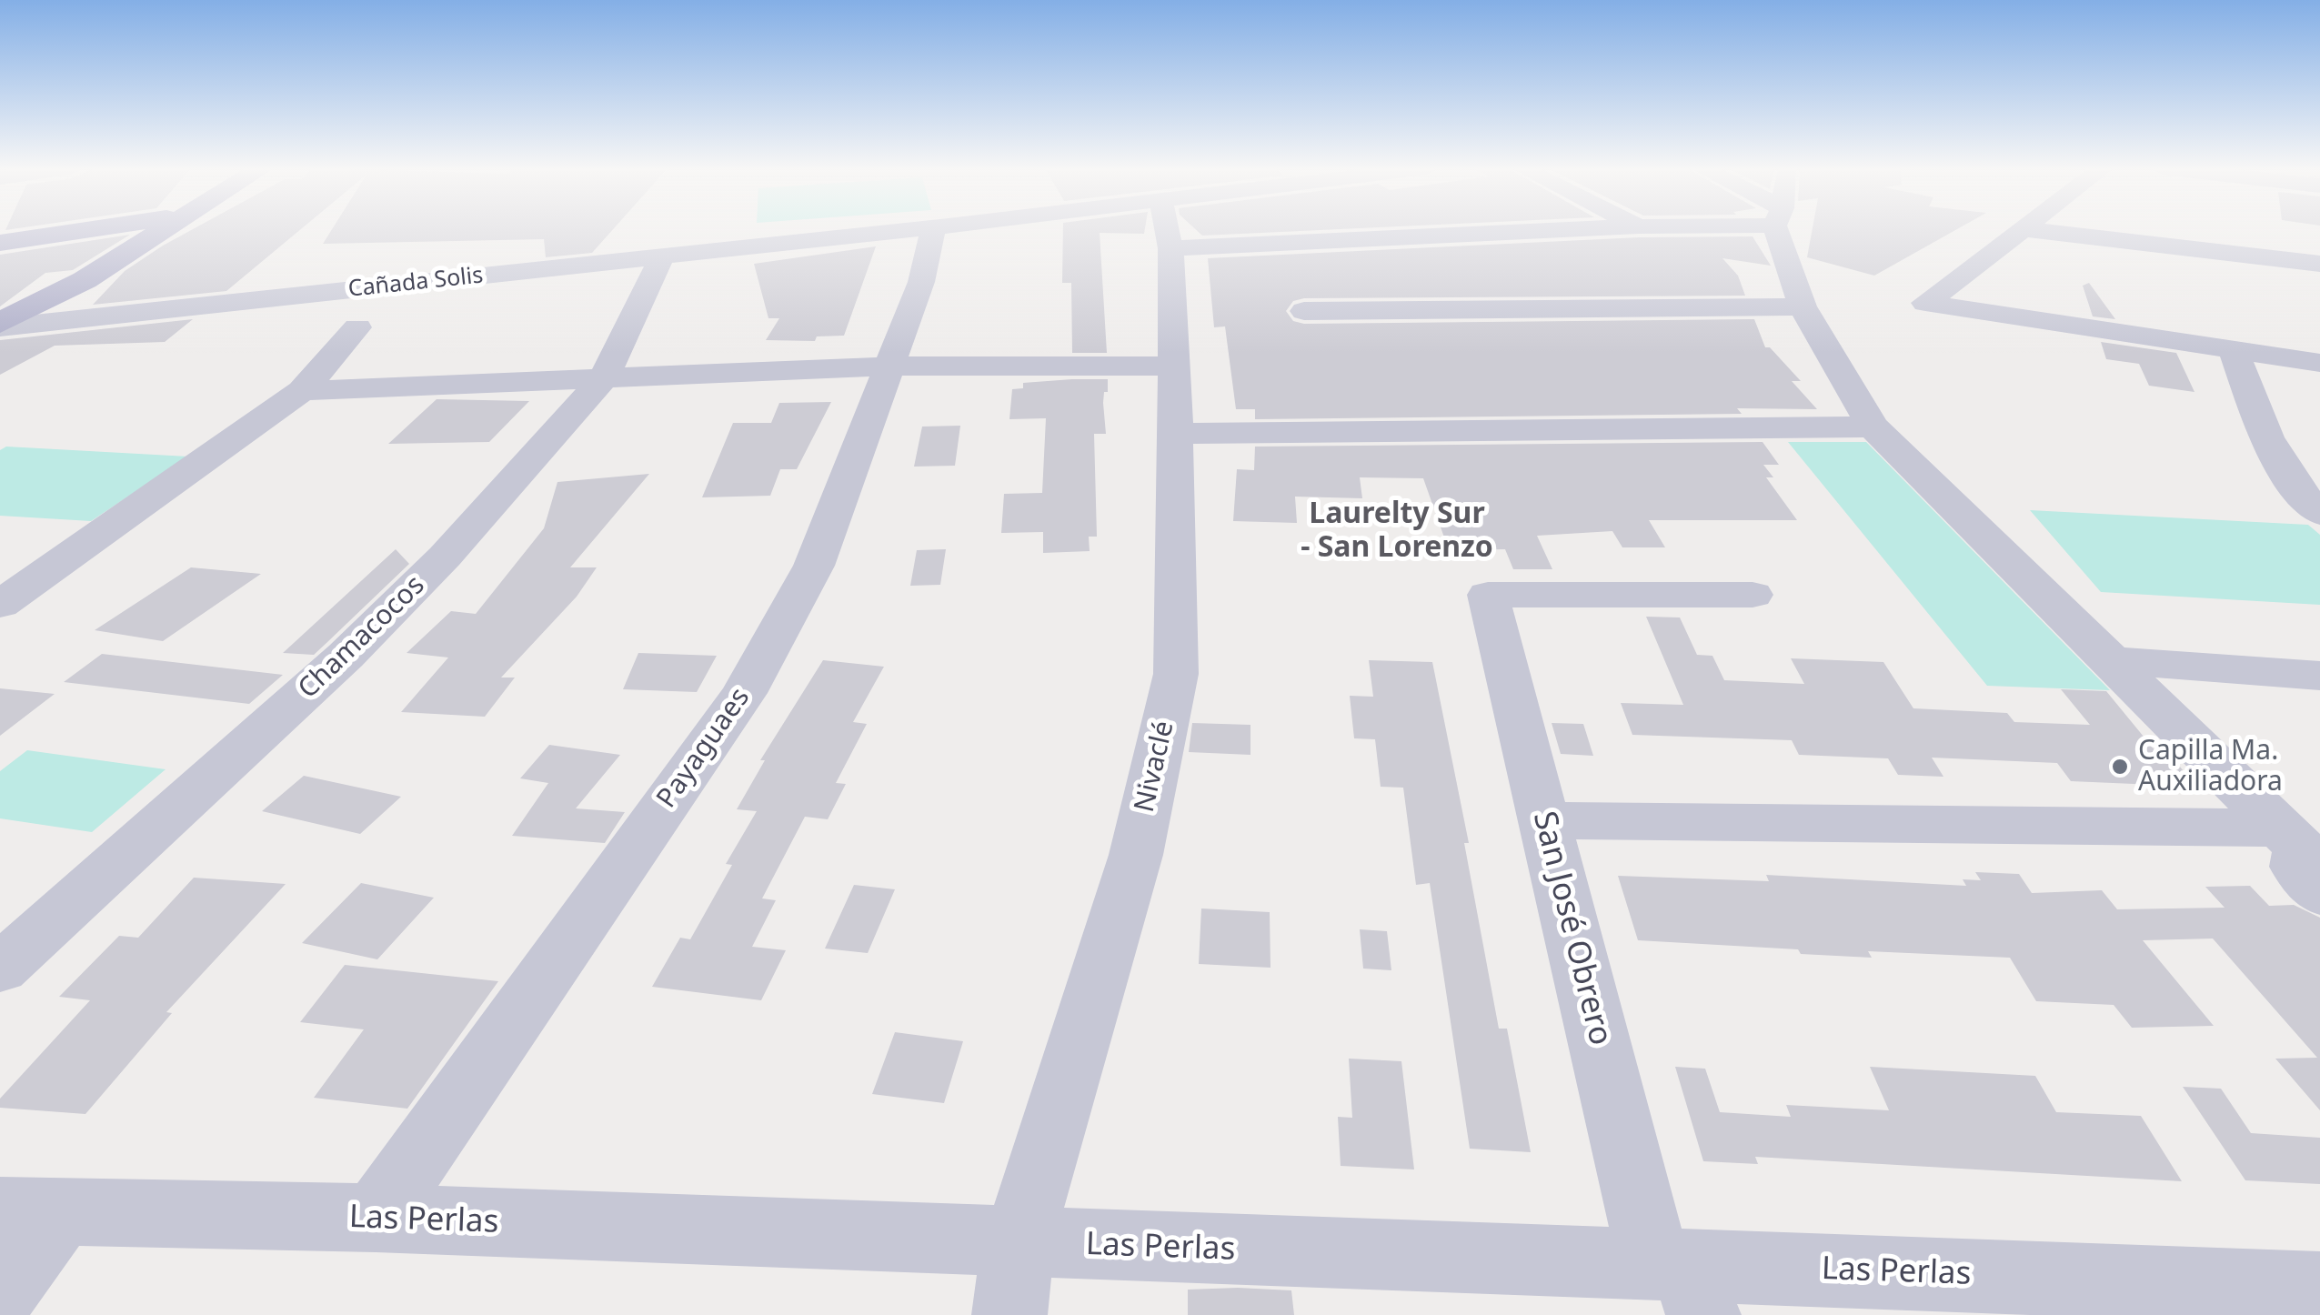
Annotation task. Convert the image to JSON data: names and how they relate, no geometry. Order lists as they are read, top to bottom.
{
  "streets": {
    "street": [
      "Cañada Solis",
      "Chamacocos",
      "Payaguaes",
      "Nivaclé",
      "San José Obrero",
      "Las Perlas"
    ]
  },
  "crossings": [
    ["Cañada Solis", "Chamacocos"],
    ["Payaguaes", "Las Perlas"],
    ["Nivaclé", "Las Perlas"],
    ["San José Obrero", "Las Perlas"]
  ],
  "districts": ["Laurelty Sur - San Lorenzo"],
  "places": ["Capilla Ma. Auxiliadora"]
}
